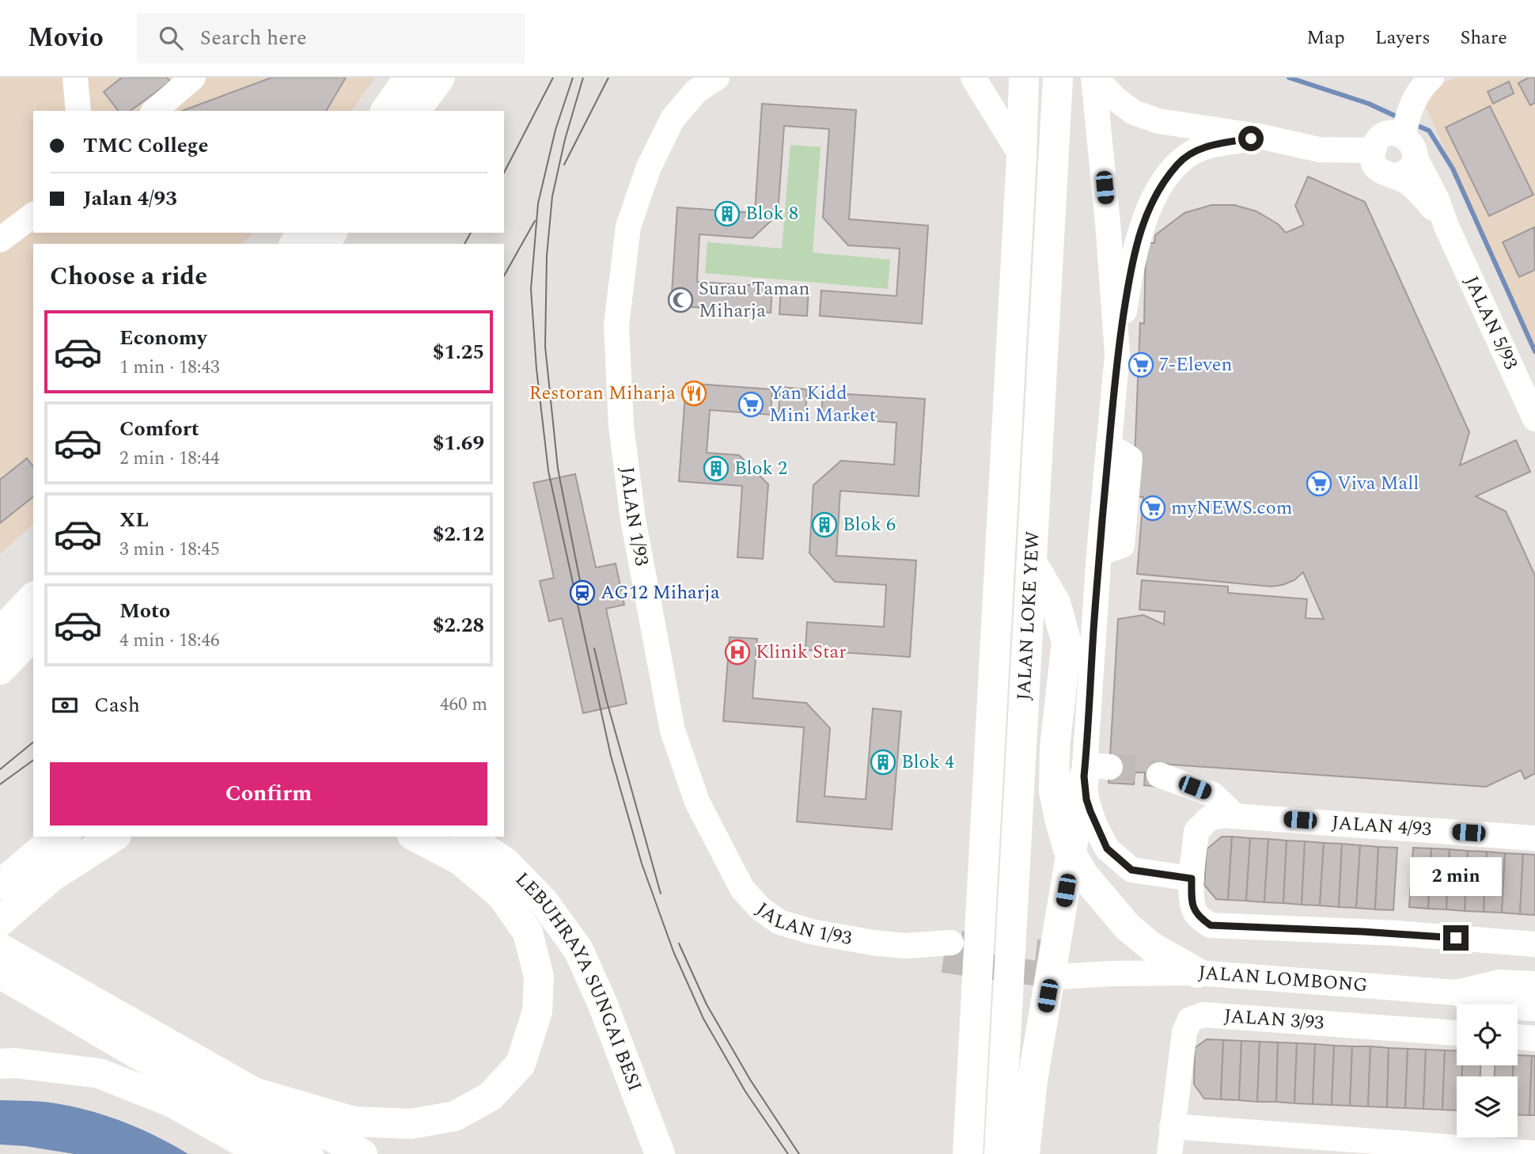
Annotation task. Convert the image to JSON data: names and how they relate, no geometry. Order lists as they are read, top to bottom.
{
  "streets": {
    "highway": ["JALAN LOKE YEW", "LEBUHRAYA SUNGAI BESI"],
    "street": [
      "JALAN 5/93",
      "JALAN 1/93",
      "JALAN 4/93",
      "JALAN LOMBONG",
      "JALAN 3/93"
    ]
  },
  "places": {
    "building": [
      "Blok 8",
      "Blok 2",
      "Blok 6",
      "Blok 4"
    ],
    "mosque": ["Surau Taman Miharja"],
    "supermarket": [
      "7-Eleven",
      "Yan Kidd Mini Market",
      "Viva Mall",
      "myNEWS.com"
    ],
    "restaurant": ["Restoran Miharja"],
    "station": ["AG12 Miharja"],
    "hospital": ["Klinik Star"]
  },
  "page": {
    "header": "Movio",
    "search": "Search here",
    "nav": ["Map", "Layers", "Share"],
    "banner": ["TMC College", "Jalan 4/93"],
    "heading": "Choose a ride",
    "list": [
      {
        "name": "Economy",
        "note": "1 min · 18:43",
        "value": "$1.25"
      },
      {
        "name": "Comfort",
        "note": "2 min · 18:44",
        "value": "$1.69"
      },
      {
        "name": "XL",
        "note": "3 min · 18:45",
        "value": "$2.12"
      },
      {
        "name": "Moto",
        "note": "4 min · 18:46",
        "value": "$2.28"
      }
    ],
    "pay": ["Cash", "460 m"],
    "buttons": "Confirm",
    "bubble": "2 min"
  }
}
